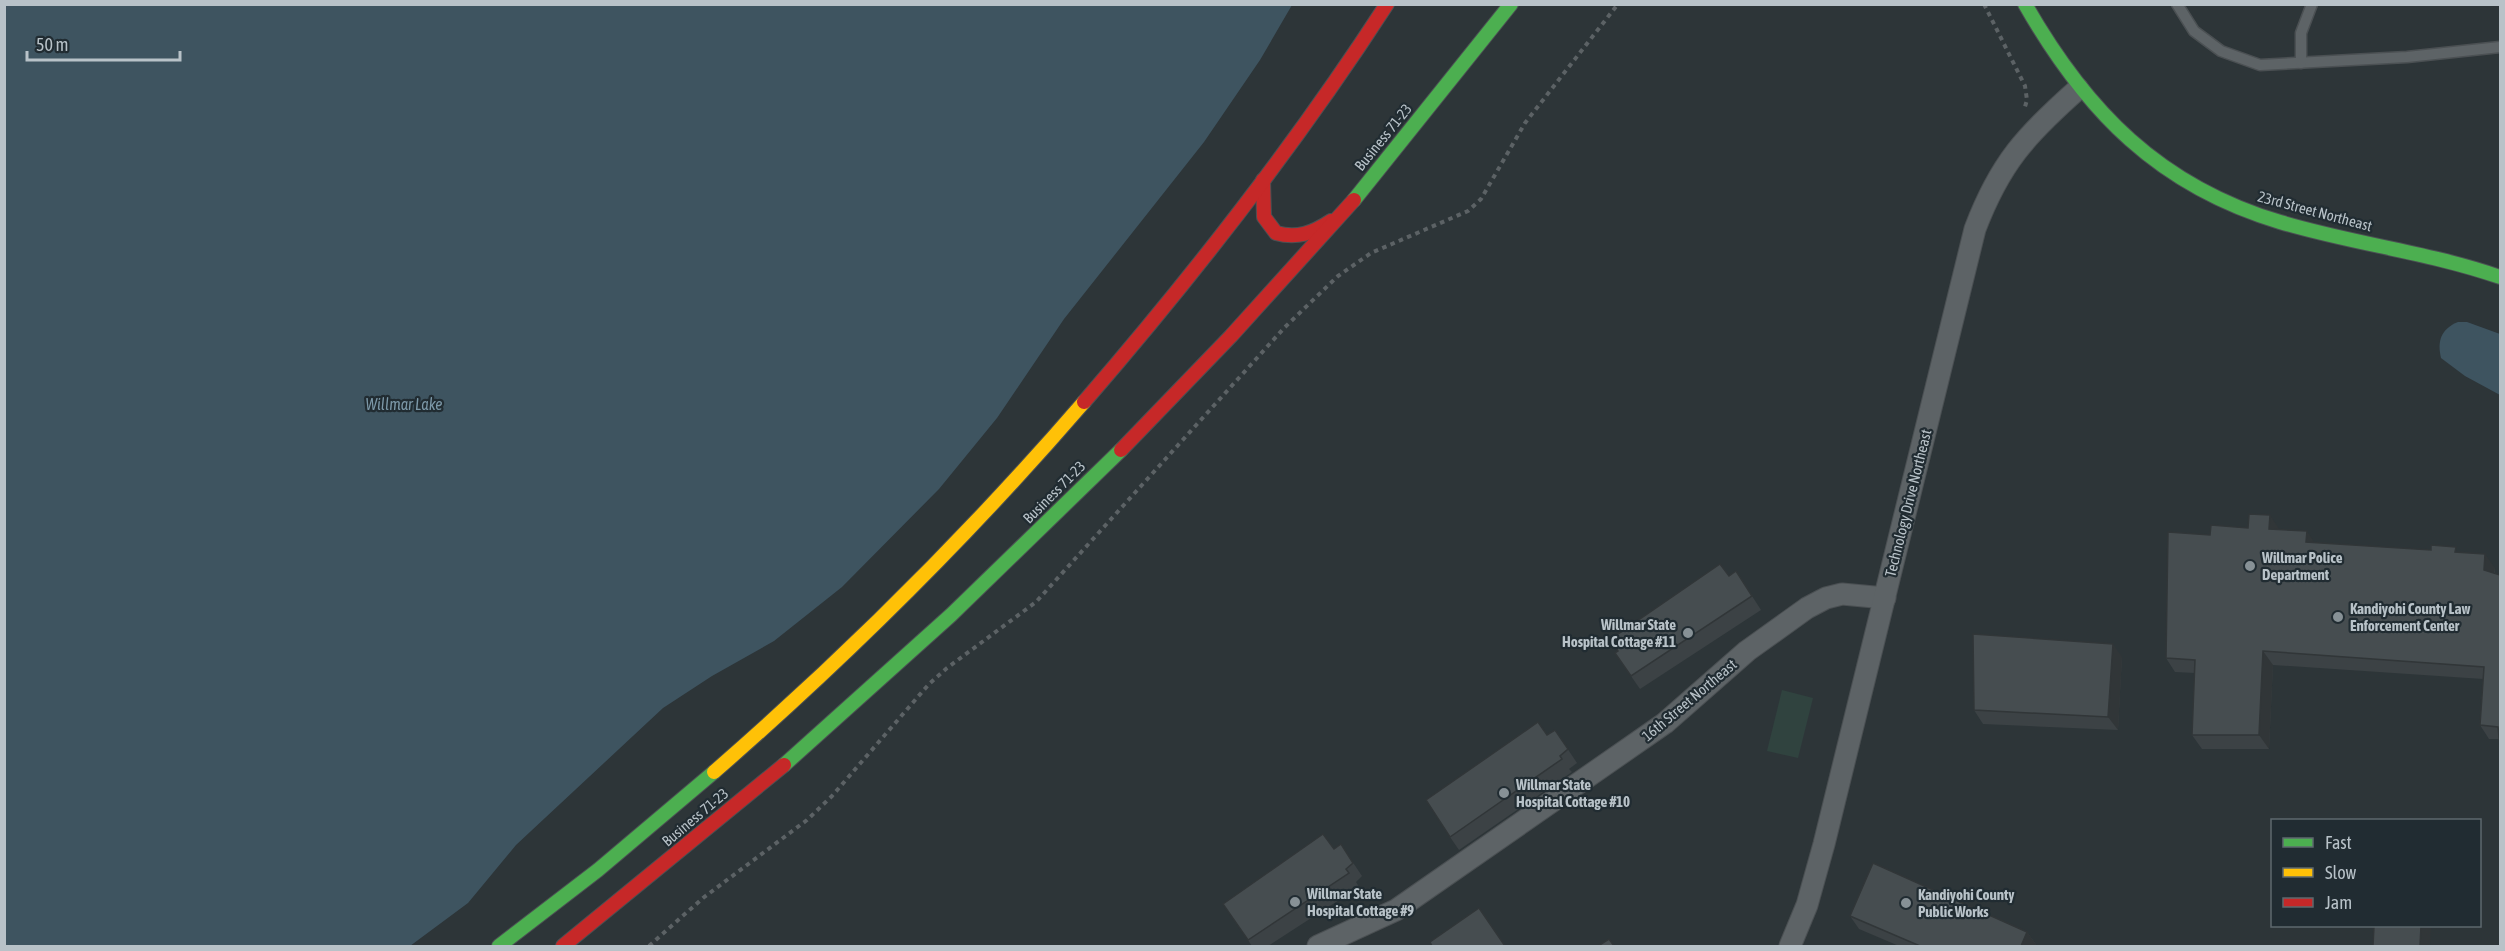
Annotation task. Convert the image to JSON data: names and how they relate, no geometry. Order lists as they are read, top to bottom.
{
  "streets": {
    "main road": ["Business 71-23", "23rd Street Northeast"],
    "street": ["Technology Drive Northeast", "16th Street Northeast"]
  },
  "crossings": [
    ["23rd Street Northeast", "Technology Drive Northeast"],
    ["Technology Drive Northeast", "16th Street Northeast"]
  ],
  "water": ["Willmar Lake"],
  "places": [
    "Willmar Police Department",
    "Kandiyohi County Law Enforcement Center",
    "Willmar State Hospital Cottage #11",
    "Willmar State Hospital Cottage #10",
    "Willmar State Hospital Cottage #9",
    "Kandiyohi County Public Works"
  ],
  "legend": ["Fast", "Slow", "Jam"],
  "scale_bar": "50 m"
}
